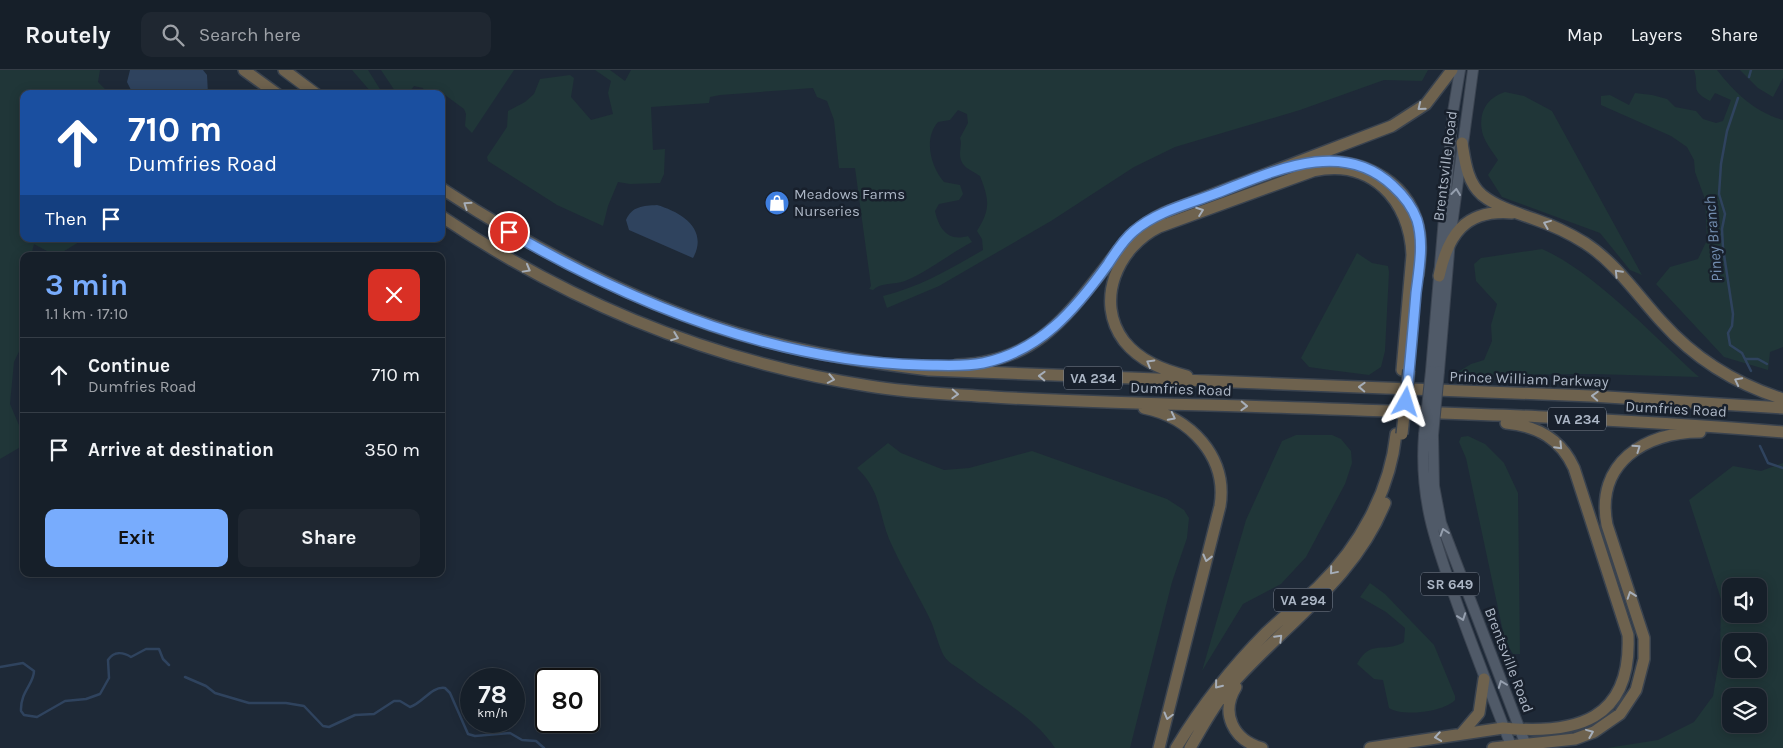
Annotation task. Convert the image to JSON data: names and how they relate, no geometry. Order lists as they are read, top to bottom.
{
  "streets": {
    "highway": [
      "VA 234",
      "Prince William Parkway",
      "Dumfries Road",
      "VA 294"
    ],
    "main road": ["Brentsville Road", "SR 649"]
  },
  "crossings": [
    ["Prince William Parkway", "Dumfries Road"],
    ["Prince William Parkway", "VA 294"],
    ["Dumfries Road", "VA 294"]
  ],
  "one_way": ["Prince William Parkway"],
  "water": ["Piney Branch"],
  "places": {
    "shop": ["Meadows Farms Nurseries"]
  },
  "page": {
    "header": "Routely",
    "search": "Search here",
    "nav": ["Map", "Layers", "Share"],
    "turn": ["710 m", "Dumfries Road"],
    "then": "Then",
    "heading": ["3 min", "1.1 km · 17:10"],
    "list": [
      {
        "name": "Continue",
        "note": "Dumfries Road",
        "value": "710 m"
      },
      {
        "name": "Arrive at destination",
        "value": "350 m"
      }
    ],
    "buttons": ["Exit", "Share"],
    "speed": "78 km/h",
    "limit": "80"
  }
}
